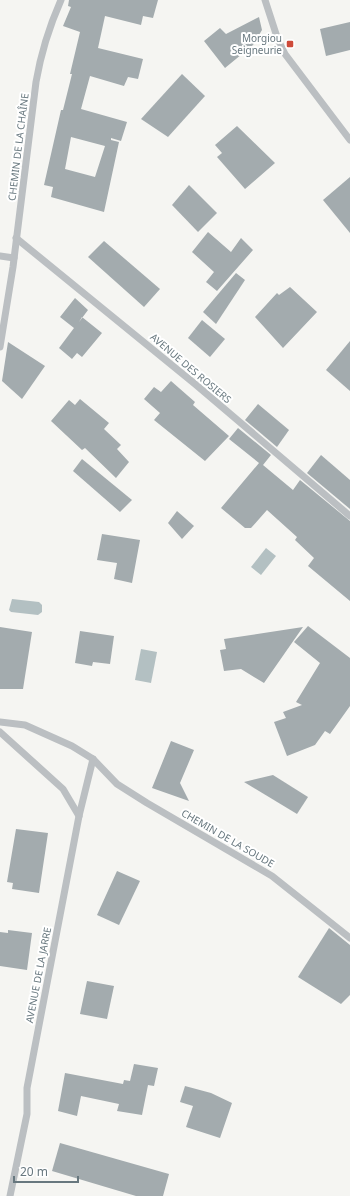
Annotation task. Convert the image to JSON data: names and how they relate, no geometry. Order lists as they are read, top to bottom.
{
  "streets": {
    "street": [
      "CHEMIN DE LA CHAÎNE",
      "AVENUE DES ROSIERS",
      "CHEMIN DE LA SOUDE",
      "AVENUE DE LA JARRE"
    ]
  },
  "crossings": [
    ["CHEMIN DE LA CHAÎNE", "AVENUE DES ROSIERS"],
    ["CHEMIN DE LA SOUDE", "AVENUE DE LA JARRE"]
  ],
  "places": {
    "transit": ["Morgiou Seigneurie"]
  },
  "scale_bar": "20 m"
}
